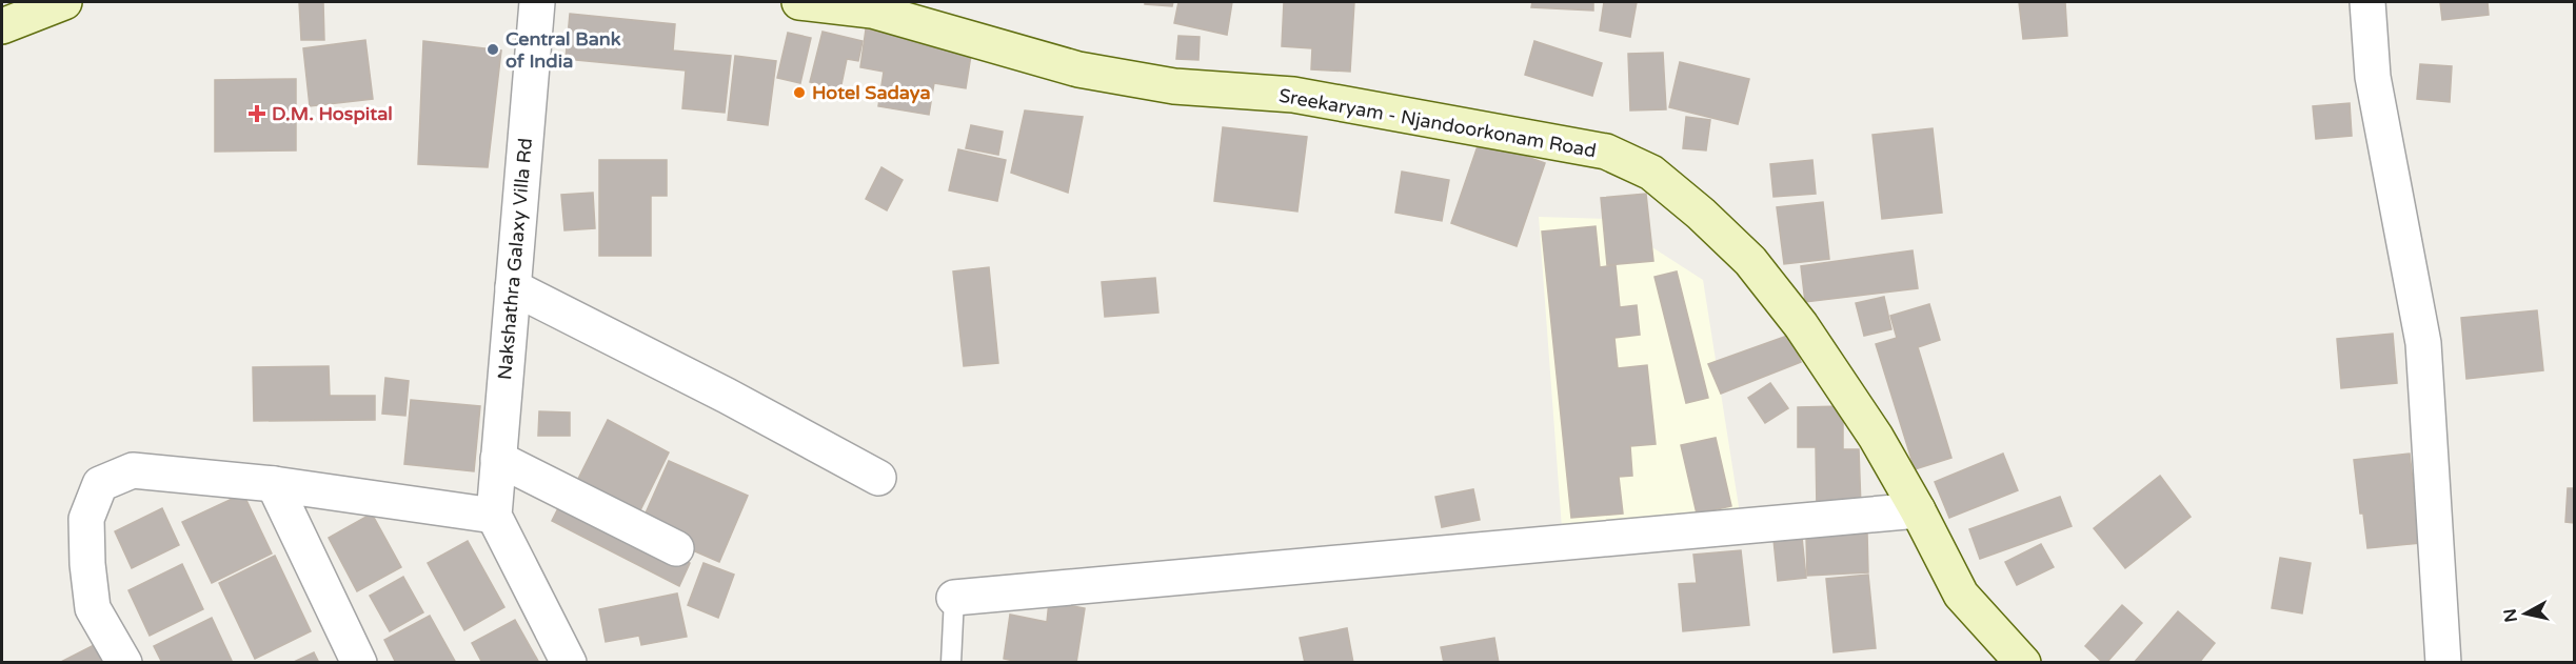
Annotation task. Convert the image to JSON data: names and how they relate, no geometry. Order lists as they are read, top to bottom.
{
  "streets": {
    "main road": ["Sreekaryam - Njandoorkonam Road"],
    "street": ["Nakshathra Galaxy Villa Rd"]
  },
  "places": {
    "other": ["Central Bank of India", "Hotel Sadaya"],
    "health": ["D.M. Hospital"]
  },
  "north": "left"
}
